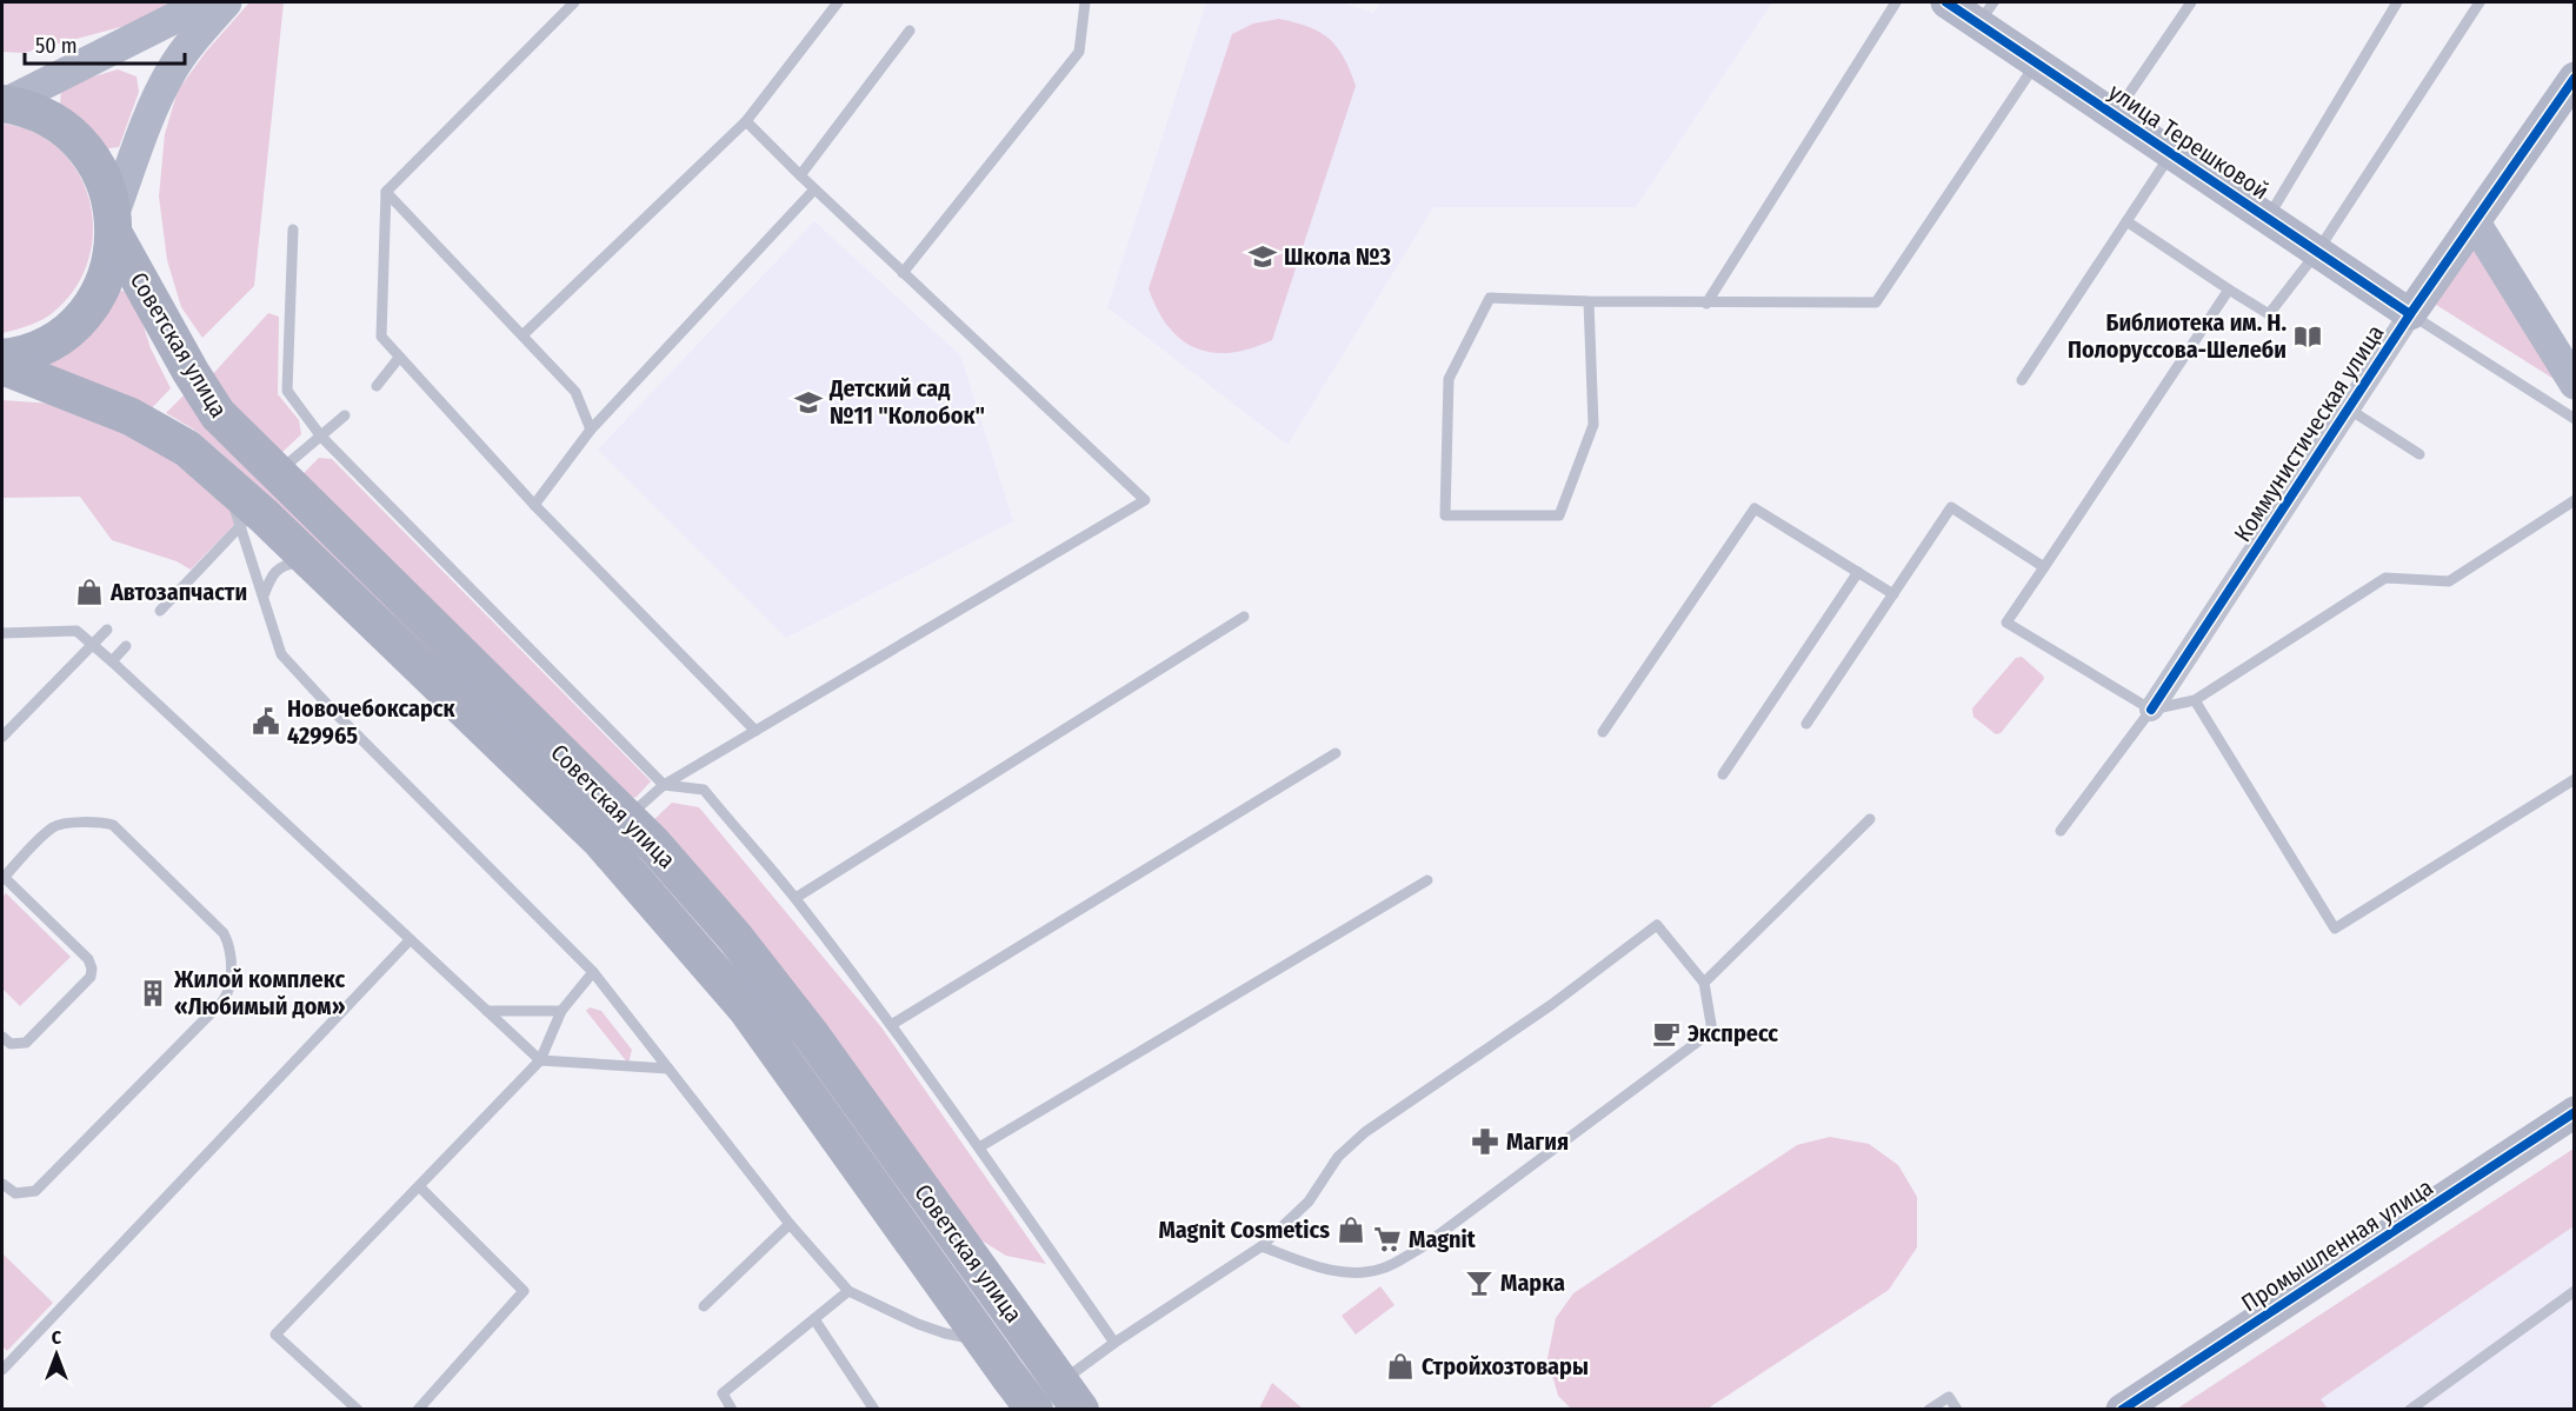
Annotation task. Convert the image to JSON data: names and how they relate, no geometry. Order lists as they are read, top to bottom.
{
  "streets": {
    "main road": ["Советская улица"],
    "street": ["улица Терешковой", "Коммунистическая улица", "Промышленная улица"]
  },
  "crossings": [
    ["улица Терешковой", "Коммунистическая улица"]
  ],
  "places": {
    "school or university": ["Школа №3", "Детский сад №11 \"Колобок\""],
    "library": ["Библиотека им. Н. Полоруссова-Шелеби"],
    "shop": ["Автозапчасти", "Magnit Cosmetics", "Стройхозтовары"],
    "public building": ["Новочебоксарск 429965"],
    "building": ["Жилой комплекс «Любимый дом»"],
    "cafe": ["Экспресс"],
    "pharmacy": ["Магия"],
    "supermarket": ["Magnit"],
    "bar": ["Марка"]
  },
  "scale_bar": "50 m",
  "north": "top"
}
